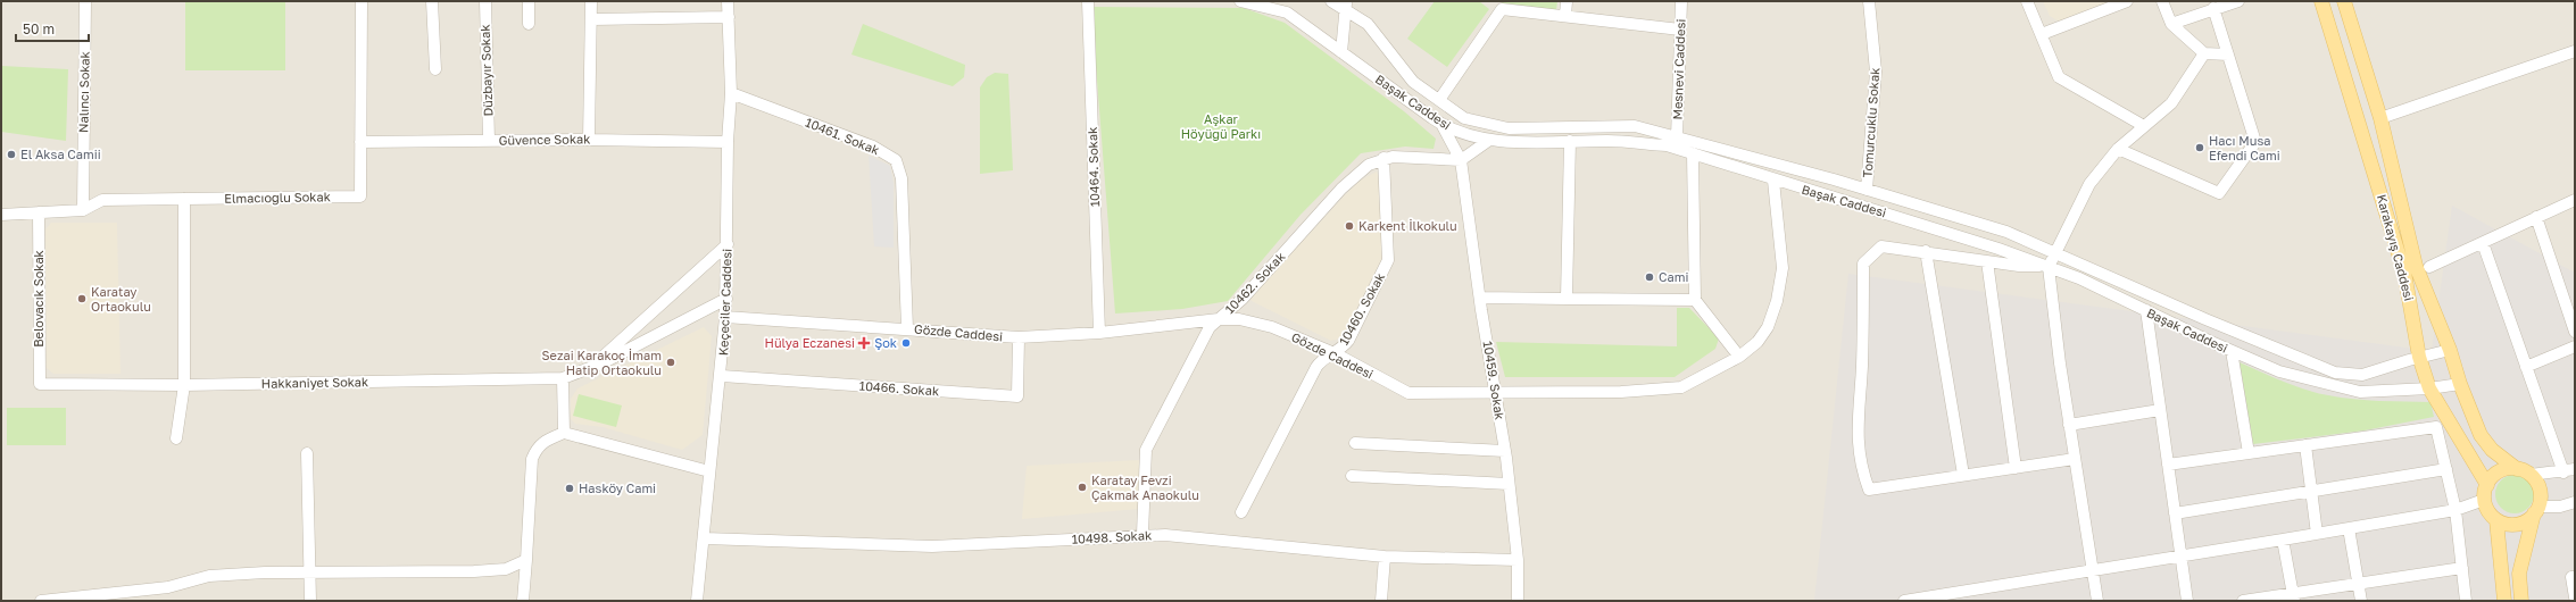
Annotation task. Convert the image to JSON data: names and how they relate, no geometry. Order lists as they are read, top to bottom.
{
  "streets": {
    "main road": ["Karakayış Caddesi"],
    "street": [
      "Mesnevi Caddesi",
      "Düzbayır Sokak",
      "Nalıncı Sokak",
      "Başak Caddesi",
      "Tomurcuklu Sokak",
      "10461. Sokak",
      "Güvence Sokak",
      "10464. Sokak",
      "Elmacıoğlu Sokak",
      "10462. Sokak",
      "Belovacık Sokak",
      "Keçeciler Caddesi",
      "10460. Sokak",
      "Gözde Caddesi",
      "10459. Sokak",
      "Hakkaniyet Sokak",
      "10466. Sokak",
      "10498. Sokak"
    ]
  },
  "crossings": [
    ["Mesnevi Caddesi", "Başak Caddesi"],
    ["Düzbayır Sokak", "Güvence Sokak"],
    ["Nalıncı Sokak", "Elmacıoğlu Sokak"],
    ["Başak Caddesi", "Tomurcuklu Sokak"],
    ["Başak Caddesi", "Karakayış Caddesi"],
    ["Başak Caddesi", "Gözde Caddesi"],
    ["Başak Caddesi", "10459. Sokak"],
    ["10461. Sokak", "Keçeciler Caddesi"],
    ["10461. Sokak", "Gözde Caddesi"],
    ["Güvence Sokak", "Elmacıoğlu Sokak"],
    ["Güvence Sokak", "Keçeciler Caddesi"],
    ["10464. Sokak", "Gözde Caddesi"],
    ["Elmacıoğlu Sokak", "Belovacık Sokak"],
    ["10462. Sokak", "10460. Sokak"],
    ["10462. Sokak", "Gözde Caddesi"],
    ["10462. Sokak", "10459. Sokak"],
    ["10462. Sokak", "10498. Sokak"],
    ["Belovacık Sokak", "Hakkaniyet Sokak"],
    ["Keçeciler Caddesi", "Gözde Caddesi"],
    ["Keçeciler Caddesi", "Hakkaniyet Sokak"],
    ["Keçeciler Caddesi", "10466. Sokak"],
    ["Keçeciler Caddesi", "10498. Sokak"],
    ["10460. Sokak", "Gözde Caddesi"],
    ["Gözde Caddesi", "10459. Sokak"],
    ["Gözde Caddesi", "10466. Sokak"],
    ["10459. Sokak", "10498. Sokak"]
  ],
  "parks": ["Aşkar Höyüğü Parkı"],
  "places": {
    "other": [
      "Hacı Musa Efendi Cami",
      "El Aksa Camii",
      "Karkent İlkokulu",
      "Cami",
      "Karatay Ortaokulu",
      "Şok",
      "Sezai Karakoç İmam Hatip Ortaokulu",
      "Karatay Fevzi Çakmak Anaokulu",
      "Hasköy Cami"
    ],
    "health": ["Hülya Eczanesi"]
  },
  "scale_bar": "50 m"
}
